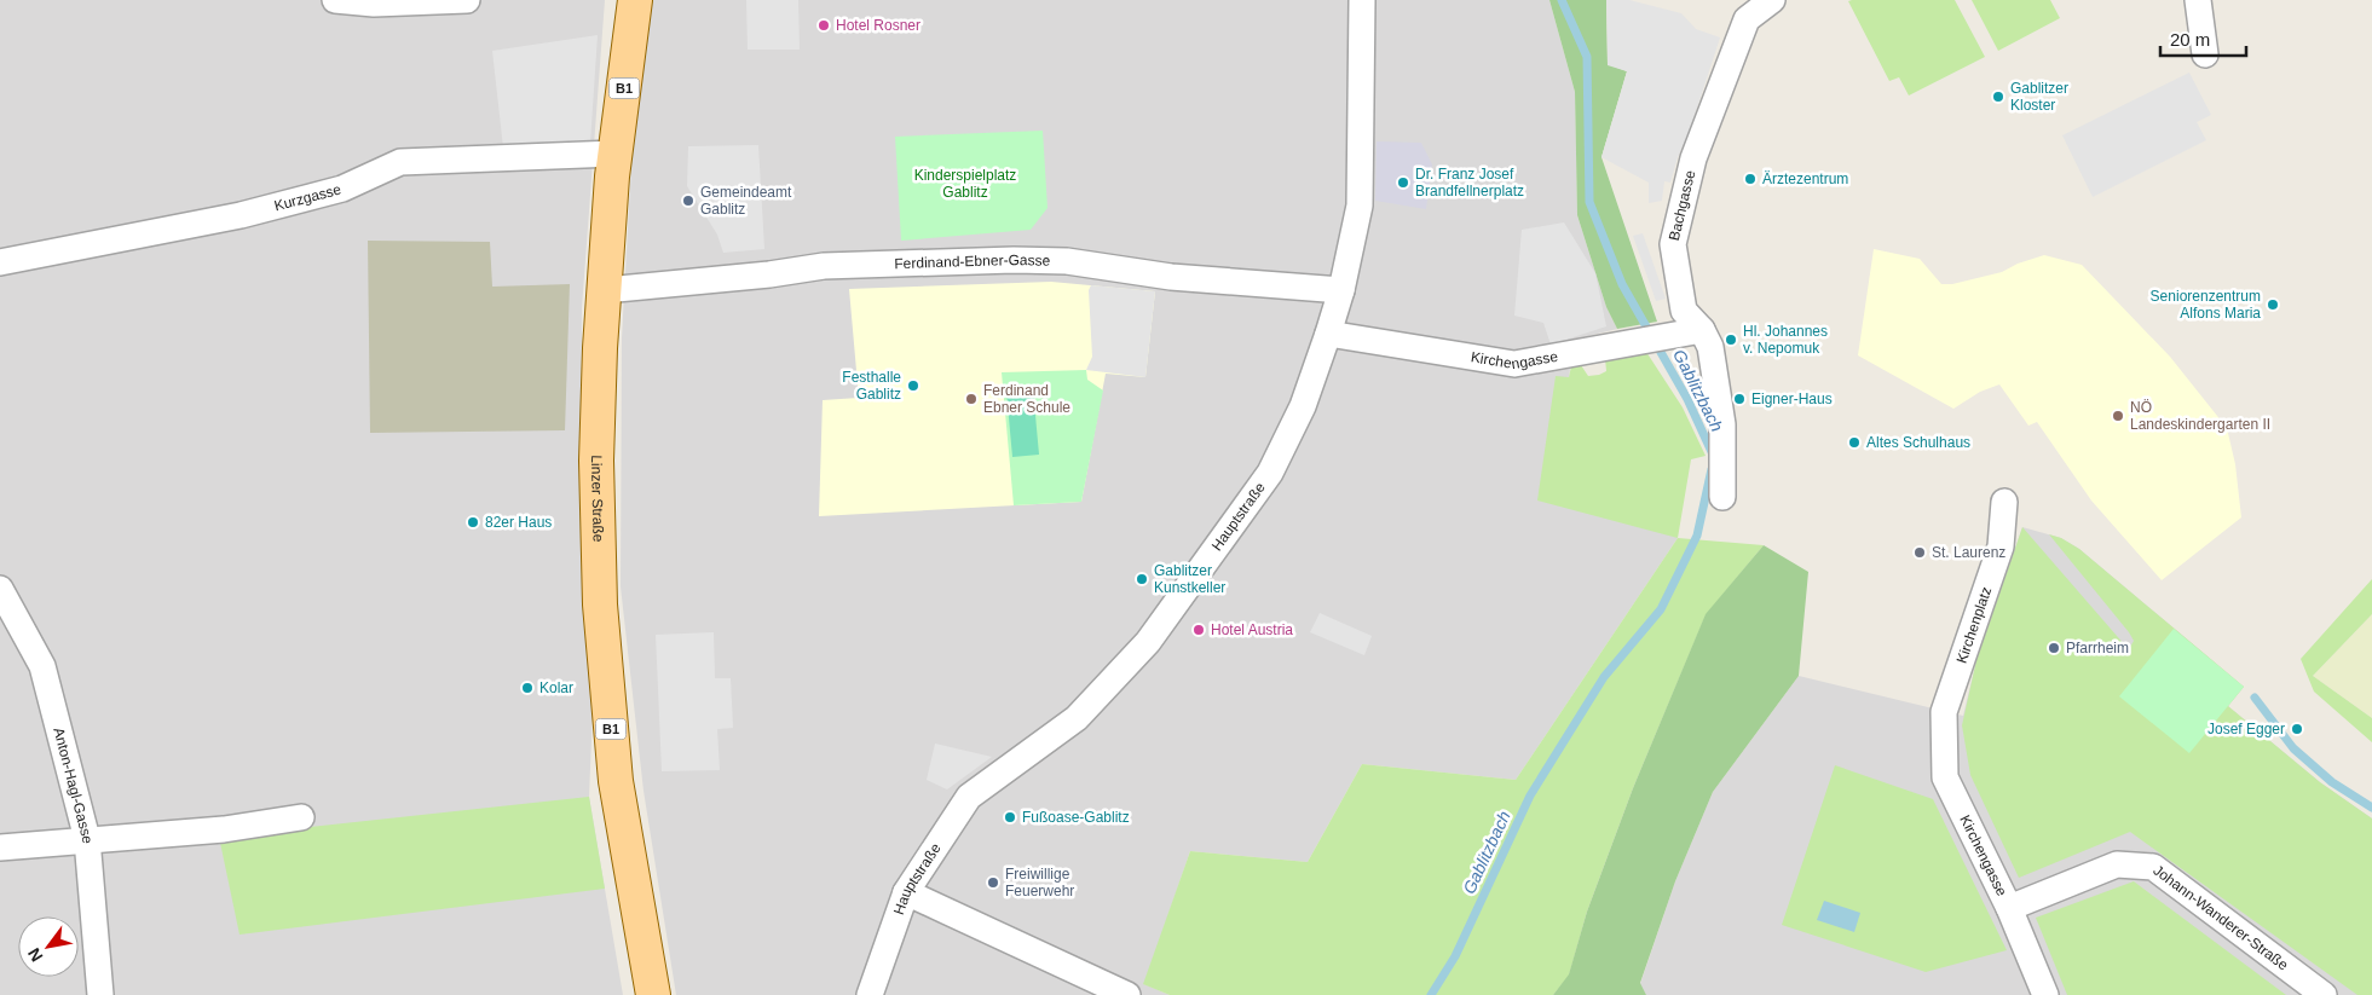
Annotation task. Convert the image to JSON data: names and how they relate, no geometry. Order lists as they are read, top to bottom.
{
  "streets": {
    "main road": ["B1", "Linzer Straße"],
    "street": [
      "Kurzgasse",
      "Bachgasse",
      "Ferdinand-Ebner-Gasse",
      "Kirchengasse",
      "Hauptstraße",
      "Kirchenplatz",
      "Anton-Hagl-Gasse",
      "Johann-Wanderer-Straße"
    ]
  },
  "crossings": [
    ["Kurzgasse", "Linzer Straße"],
    ["Bachgasse", "Kirchengasse"],
    ["Ferdinand-Ebner-Gasse", "Linzer Straße"],
    ["Ferdinand-Ebner-Gasse", "Hauptstraße"],
    ["Kirchengasse", "Hauptstraße"],
    ["Kirchengasse", "Kirchenplatz"],
    ["Kirchengasse", "Johann-Wanderer-Straße"]
  ],
  "water": ["Gablitzbach"],
  "parks": ["Kinderspielplatz Gablitz"],
  "places": [
    "Hotel Rosner",
    "Gablitzer Kloster",
    "Ärztezentrum",
    "Dr. Franz Josef Brandfellnerplatz",
    "Gemeindeamt Gablitz",
    "Seniorenzentrum Alfons Maria",
    "Hl. Johannes v. Nepomuk",
    "Festhalle Gablitz",
    "Ferdinand Ebner Schule",
    "Eigner-Haus",
    "NÖ Landeskindergarten II",
    "Altes Schulhaus",
    "82er Haus",
    "St. Laurenz",
    "Gablitzer Kunstkeller",
    "Hotel Austria",
    "Pfarrheim",
    "Kolar",
    "Josef Egger",
    "Fußoase-Gablitz",
    "Freiwillige Feuerwehr"
  ],
  "scale_bar": "20 m",
  "north": "bottom left"
}
